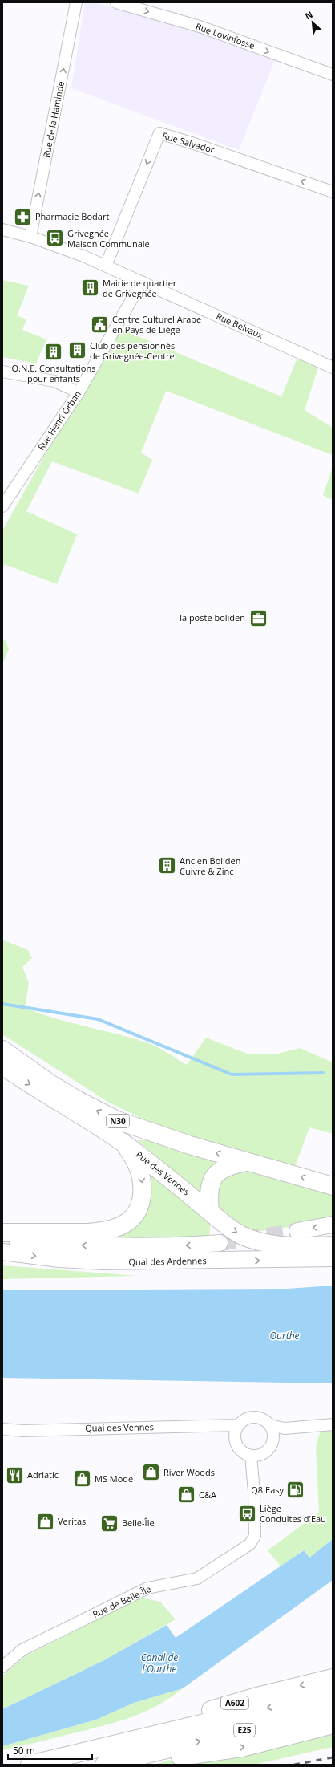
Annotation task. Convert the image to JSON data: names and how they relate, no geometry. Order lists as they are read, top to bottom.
{
  "streets": {
    "main road": [
      "N30",
      "Rue des Vennes",
      "Quai des Ardennes",
      "A602",
      "E25"
    ],
    "street": [
      "Rue Lovinfosse",
      "Rue de la Haminde",
      "Rue Salvador",
      "Rue Belvaux",
      "Rue Henri Orban",
      "Quai des Vennes",
      "Rue de Belle-Île"
    ]
  },
  "crossings": [
    ["Rue de la Haminde", "Rue Belvaux"],
    ["Rue Salvador", "Rue Belvaux"],
    ["Rue Belvaux", "Rue Henri Orban"],
    ["Quai des Vennes", "Rue de Belle-Île"],
    ["A602", "E25"]
  ],
  "one_way": ["Rue Lovinfosse", "Rue de la Haminde"],
  "water": ["Ourthe", "Canal de l'Ourthe"],
  "places": {
    "pharmacy": ["Pharmacie Bodart"],
    "bus stop": ["Grivegnée Maison Communale", "Liège Conduites d'Eau"],
    "building": [
      "Mairie de quartier de Grivegnée",
      "Club des pensionnés de Grivegnée-Centre",
      "O.N.E. Consultations pour enfants",
      "Ancien Boliden Cuivre & Zinc"
    ],
    "public building": ["Centre Culturel Arabe en Pays de Liège"],
    "office": ["la poste boliden"],
    "shop": [
      "River Woods",
      "MS Mode",
      "C&A",
      "Veritas"
    ],
    "restaurant": ["Adriatic"],
    "fuel station": ["Q8 Easy"],
    "supermarket": ["Belle-Île"]
  },
  "scale_bar": "50 m",
  "north": "top left"
}
